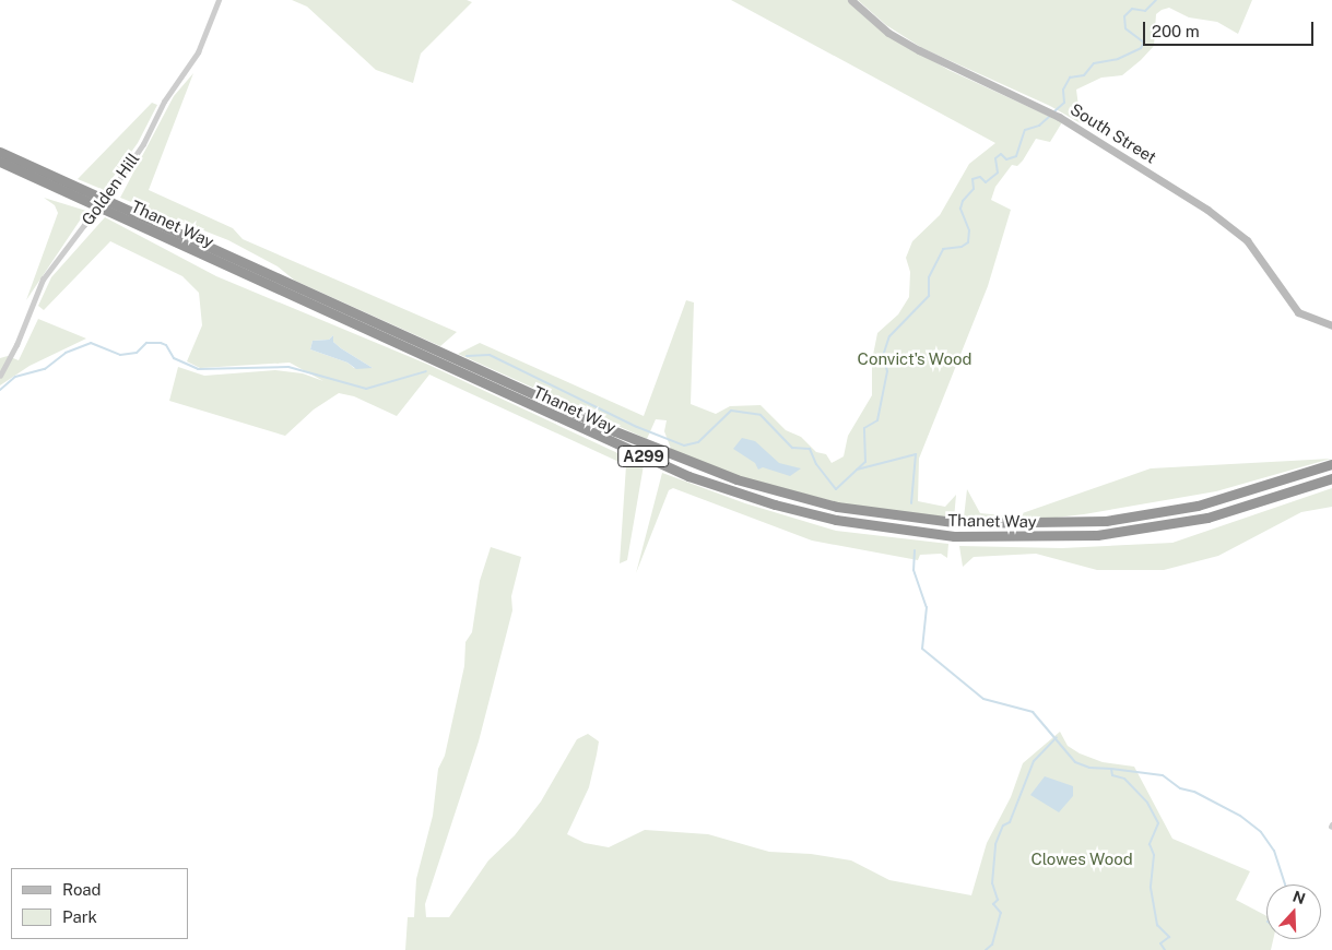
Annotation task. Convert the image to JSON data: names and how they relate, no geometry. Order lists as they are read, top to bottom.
{
  "streets": {
    "highway": ["Thanet Way", "A299"],
    "street": ["South Street", "Golden Hill"]
  },
  "parks": ["Convict's Wood", "Clowes Wood"],
  "legend": ["Road", "Park"],
  "scale_bar": "200 m",
  "north": "top"
}
